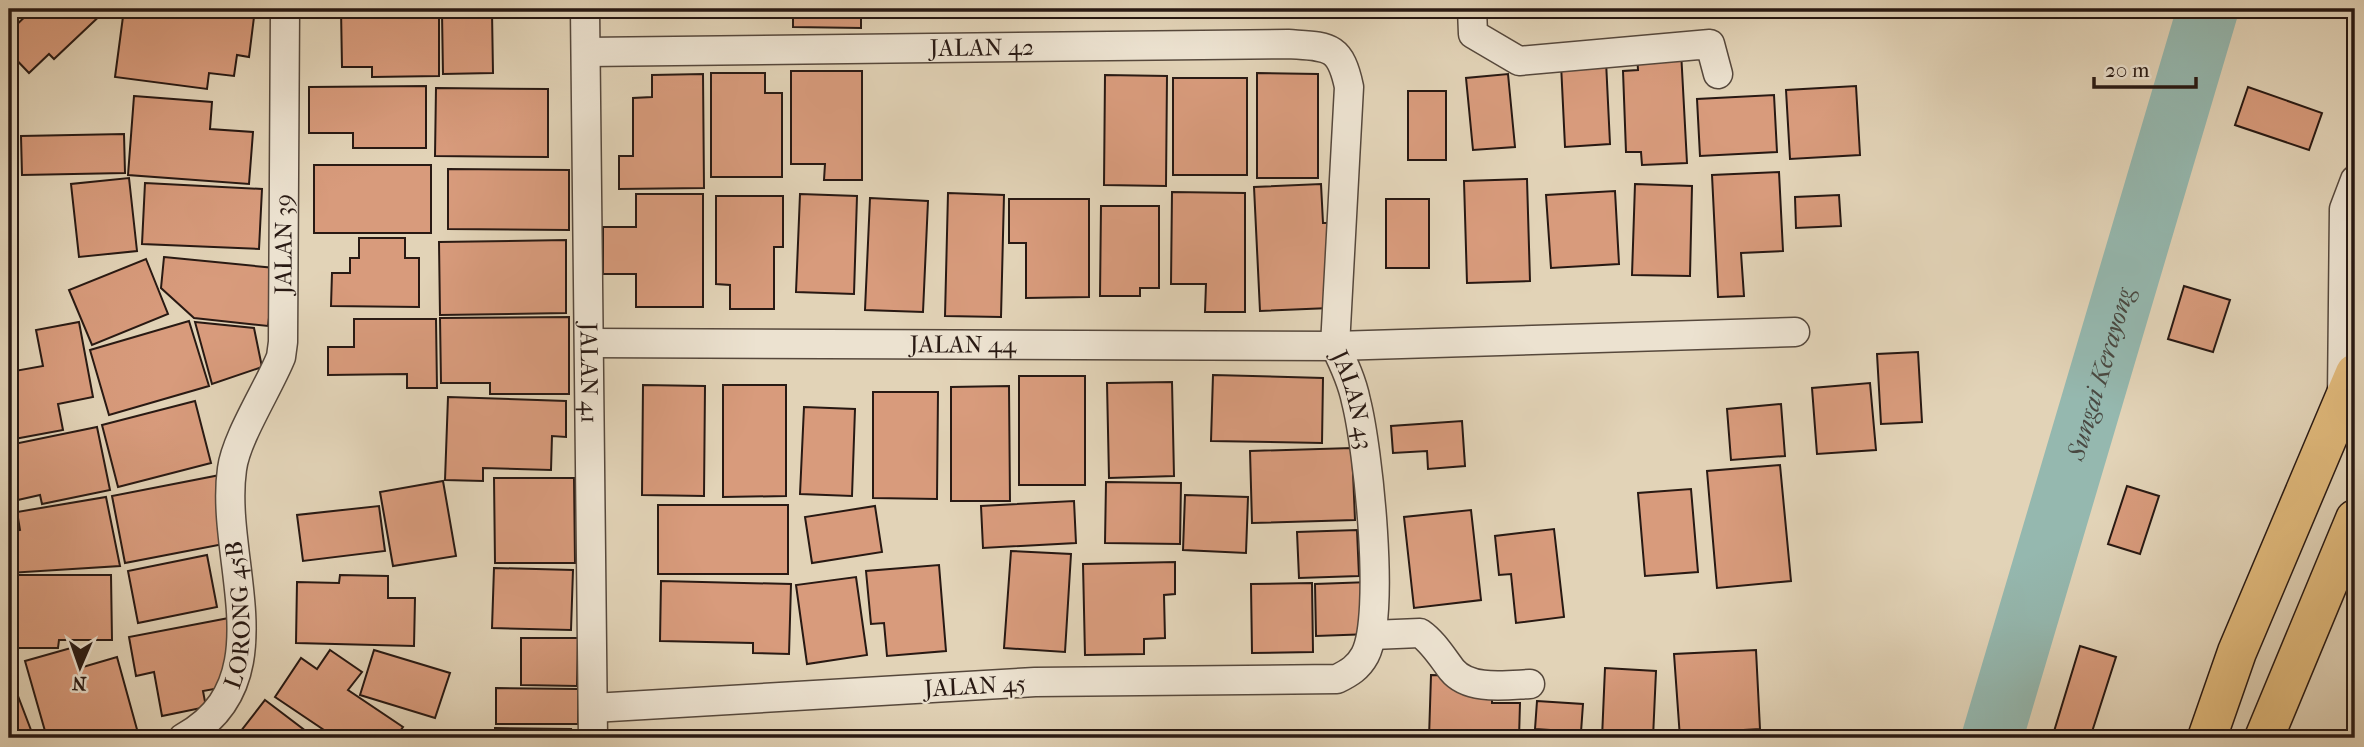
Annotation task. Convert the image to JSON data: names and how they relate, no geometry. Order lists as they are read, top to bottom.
{
  "streets": {
    "street": [
      "JALAN 42",
      "JALAN 39",
      "JALAN 44",
      "JALAN 41",
      "JALAN 43",
      "LORONG 45B",
      "JALAN 45"
    ]
  },
  "crossings": [
    ["JALAN 42", "JALAN 41"],
    ["JALAN 42", "JALAN 43"],
    ["JALAN 39", "LORONG 45B"],
    ["JALAN 44", "JALAN 41"],
    ["JALAN 44", "JALAN 43"],
    ["JALAN 41", "JALAN 45"],
    ["JALAN 43", "JALAN 45"]
  ],
  "water": ["Sungai Kerayong"],
  "scale_bar": "20 m",
  "north": "bottom"
}
